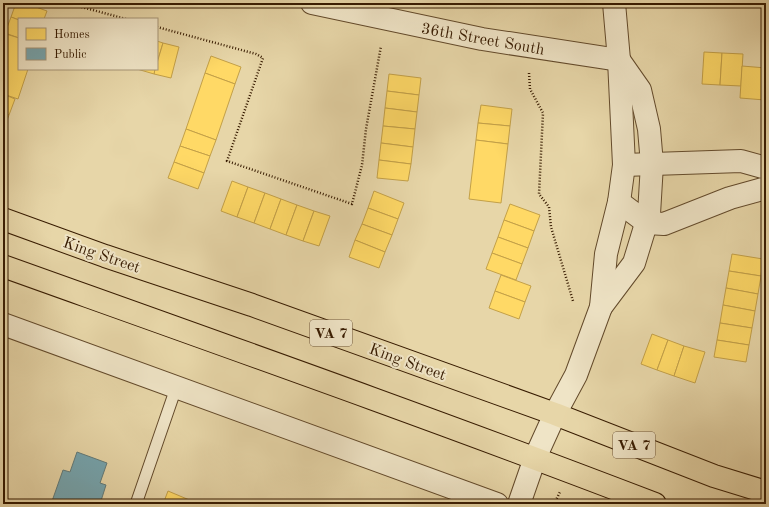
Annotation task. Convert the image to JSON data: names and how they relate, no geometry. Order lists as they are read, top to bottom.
{
  "streets": {
    "main road": ["King Street", "VA 7"],
    "street": ["36th Street South"]
  },
  "legend": ["Homes", "Public"]
}
